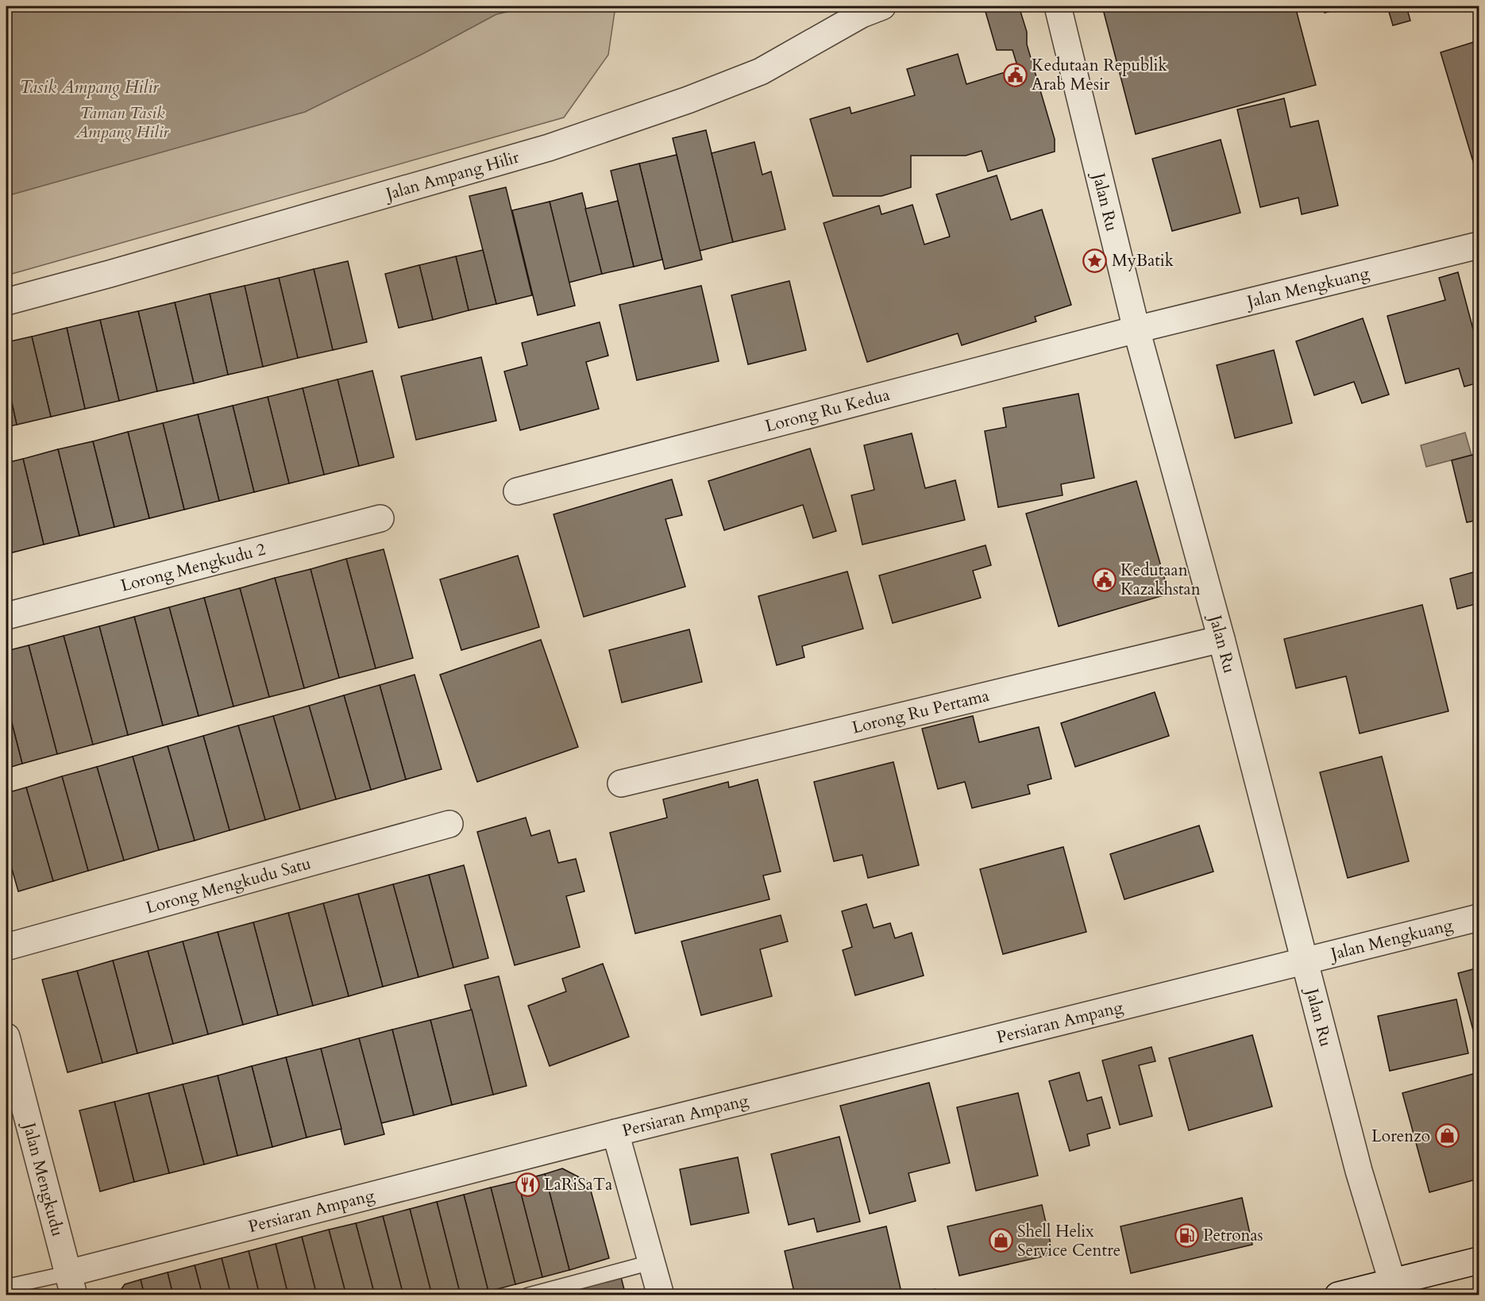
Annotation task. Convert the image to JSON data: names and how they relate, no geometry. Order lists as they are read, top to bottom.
{
  "streets": {
    "street": [
      "Jalan Ampang Hilir",
      "Jalan Ru",
      "Jalan Mengkuang",
      "Lorong Ru Kedua",
      "Lorong Mengkudu 2",
      "Lorong Ru Pertama",
      "Lorong Mengkudu Satu",
      "Persiaran Ampang",
      "Jalan Mengkudu"
    ]
  },
  "crossings": [
    ["Jalan Ru", "Jalan Mengkuang"],
    ["Jalan Ru", "Lorong Ru Kedua"],
    ["Jalan Ru", "Lorong Ru Pertama"],
    ["Jalan Ru", "Persiaran Ampang"],
    ["Jalan Mengkuang", "Lorong Ru Kedua"],
    ["Jalan Mengkuang", "Persiaran Ampang"],
    ["Persiaran Ampang", "Jalan Mengkudu"]
  ],
  "water": ["Tasik Ampang Hilir"],
  "parks": ["Taman Tasik Ampang Hilir"],
  "places": {
    "public building": ["Kedutaan Republik Arab Mesir", "Kedutaan Kazakhstan"],
    "place": ["MyBatik"],
    "shop": ["Lorenzo", "Shell Helix Service Centre"],
    "restaurant": ["LaRiSaTa"],
    "fuel station": ["Petronas"]
  }
}
